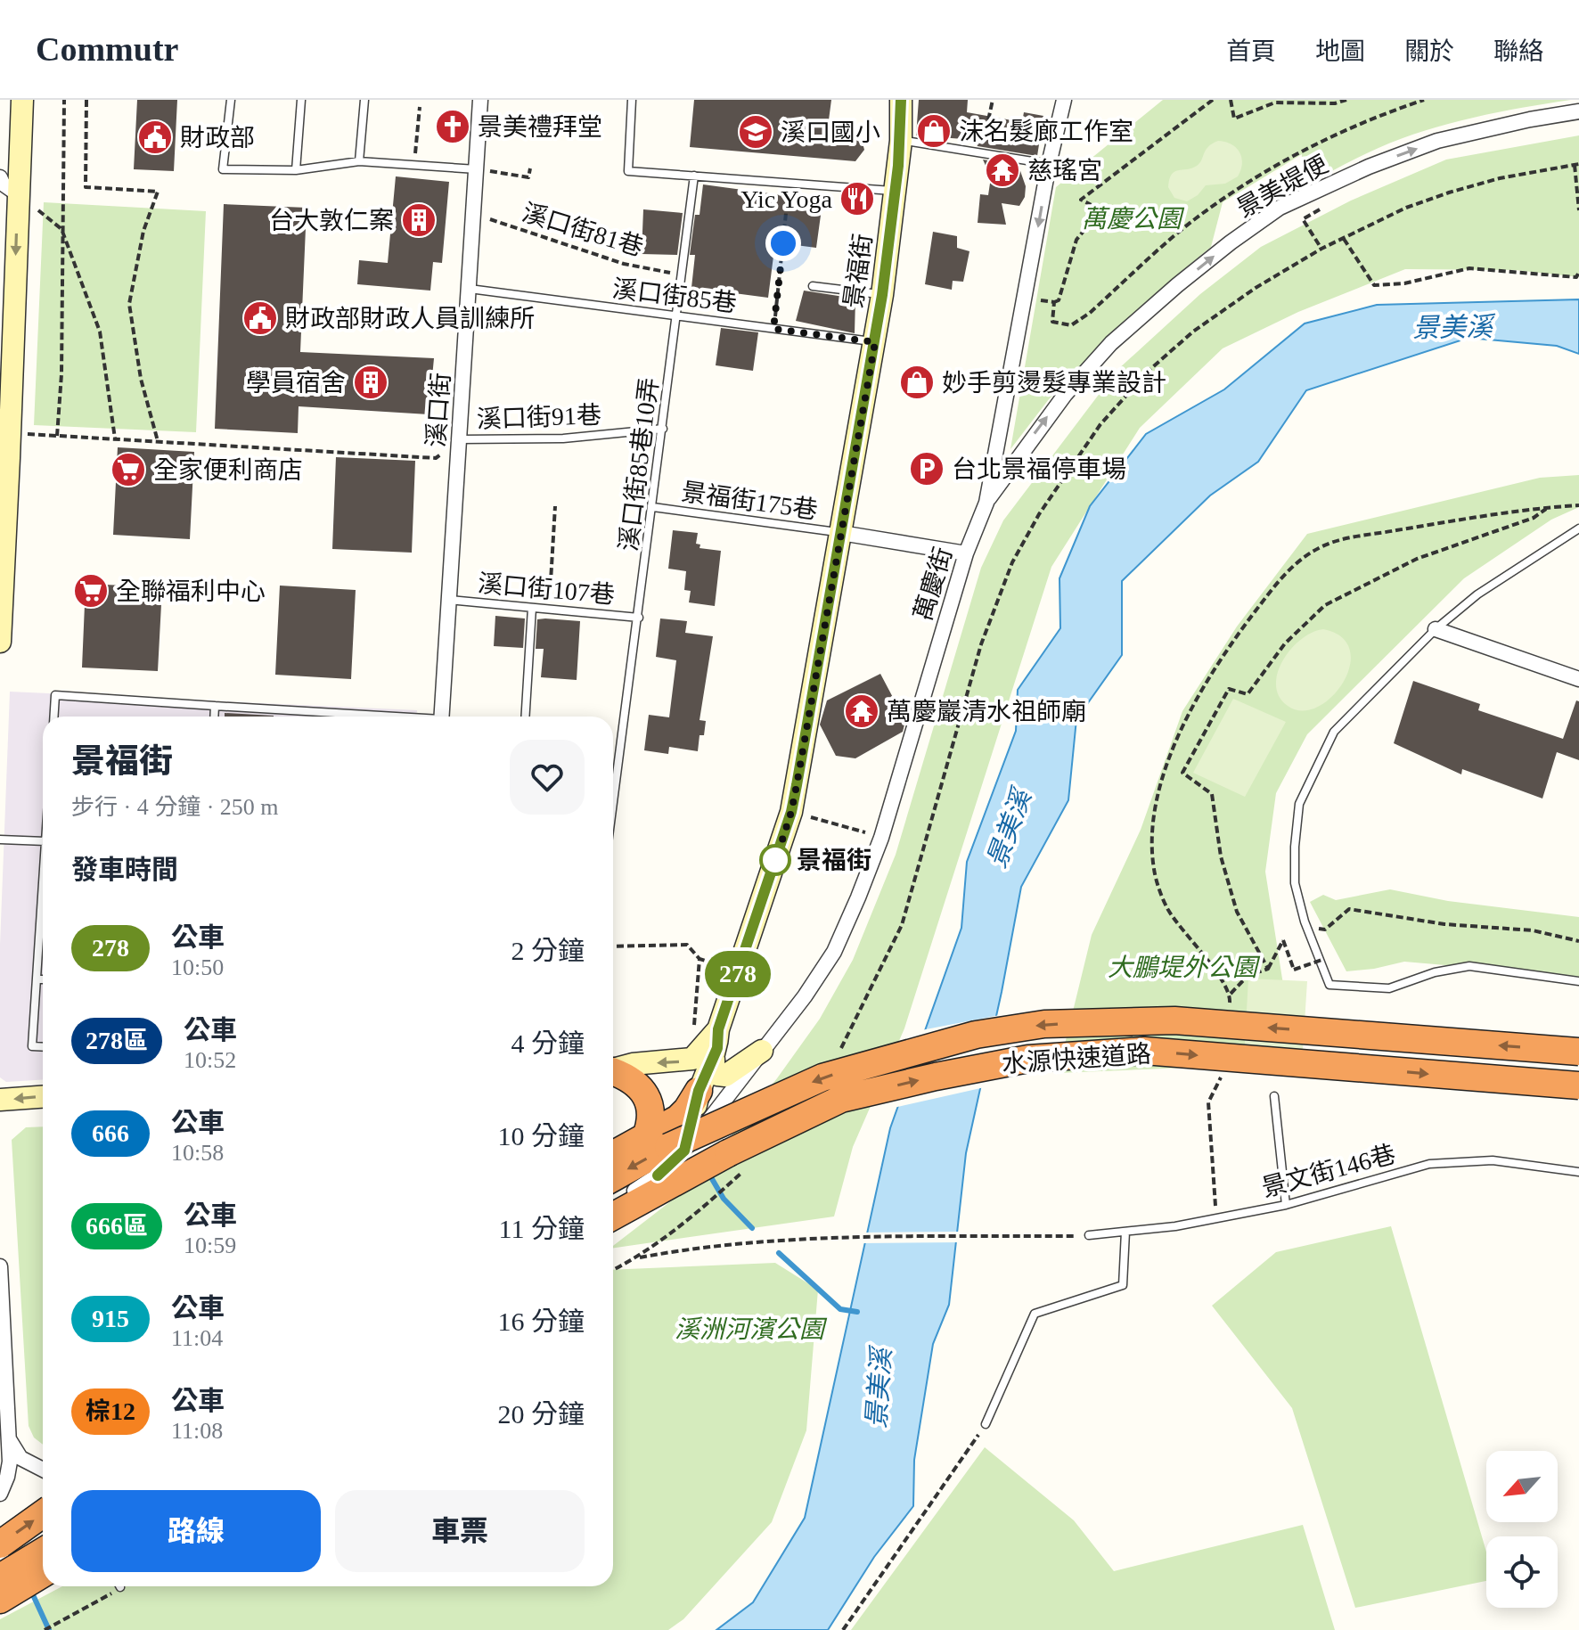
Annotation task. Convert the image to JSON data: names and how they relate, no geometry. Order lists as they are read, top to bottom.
{
  "streets": {
    "highway": ["水源快速道路"],
    "street": [
      "景美堤便",
      "景福街",
      "溪口街",
      "萬慶街"
    ],
    "lane": [
      "溪口街85巷",
      "溪口街91巷",
      "溪口街85巷10弄",
      "景福街175巷",
      "溪口街107巷",
      "景文街146巷"
    ],
    "path": ["溪口街81巷"]
  },
  "crossings": [
    ["景美堤便", "萬慶街"],
    ["溪口街81巷", "溪口街"],
    ["溪口街81巷", "溪口街85巷10弄"],
    ["景福街", "溪口街85巷"],
    ["景福街", "景福街175巷"],
    ["景福街", "萬慶街"],
    ["溪口街85巷", "溪口街"],
    ["溪口街85巷", "溪口街85巷10弄"],
    ["溪口街", "溪口街91巷"],
    ["溪口街", "溪口街107巷"],
    ["溪口街91巷", "溪口街85巷10弄"],
    ["溪口街85巷10弄", "景福街175巷"],
    ["溪口街85巷10弄", "溪口街107巷"]
  ],
  "one_way": ["景美堤便"],
  "water": ["景美溪"],
  "parks": ["萬慶公園", "大鵬堤外公園", "溪洲河濱公園"],
  "places": {
    "church": ["景美禮拜堂"],
    "shop": ["沫名髮廊工作室", "妙手剪燙髮專業設計"],
    "school or university": ["溪口國小"],
    "public building": ["財政部", "財政部財政人員訓練所"],
    "temple": ["慈瑤宮", "萬慶巖清水祖師廟"],
    "restaurant": ["Yic Yoga"],
    "building": ["台大敦仁案", "學員宿舍"],
    "parking": ["台北景福停車場"],
    "supermarket": ["全家便利商店", "全聯福利中心"],
    "other": ["景福街"]
  },
  "lines": ["bus line 278"],
  "north": "bottom left",
  "page": {
    "header": "Commutr",
    "nav": [
      "首頁",
      "地圖",
      "關於",
      "聯絡"
    ],
    "on_map": "278",
    "heading": [
      ["景福街", "步行 · 4 分鐘 · 250 m"],
      "發車時間"
    ],
    "list": [
      {
        "mark": "278",
        "name": "公車",
        "note": "10:50",
        "value": "2 分鐘"
      },
      {
        "mark": "278區",
        "name": "公車",
        "note": "10:52",
        "value": "4 分鐘"
      },
      {
        "mark": "666",
        "name": "公車",
        "note": "10:58",
        "value": "10 分鐘"
      },
      {
        "mark": "666區",
        "name": "公車",
        "note": "10:59",
        "value": "11 分鐘"
      },
      {
        "mark": "915",
        "name": "公車",
        "note": "11:04",
        "value": "16 分鐘"
      },
      {
        "mark": "棕12",
        "name": "公車",
        "note": "11:08",
        "value": "20 分鐘"
      }
    ],
    "buttons": ["路線", "車票"]
  }
}
